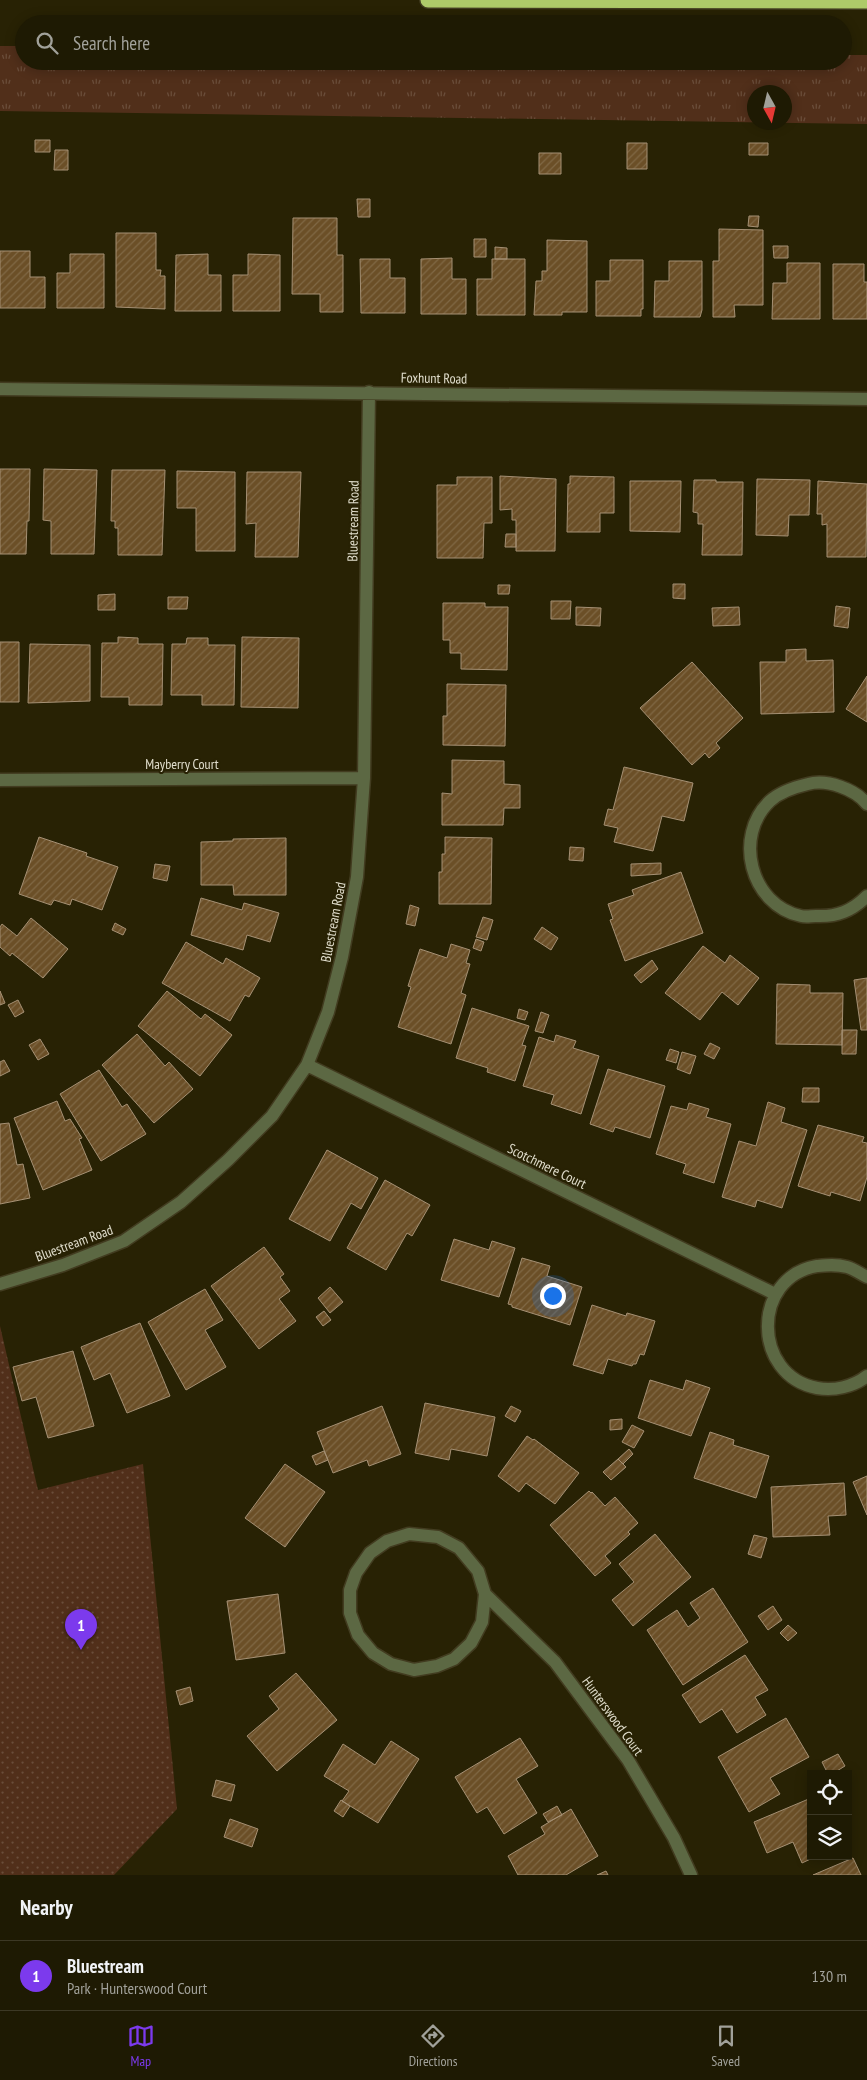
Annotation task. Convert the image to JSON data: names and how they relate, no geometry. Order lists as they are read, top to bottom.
{
  "streets": {
    "street": [
      "Foxhunt Road",
      "Bluestream Road",
      "Mayberry Court",
      "Scotchmere Court",
      "Hunterswood Court"
    ]
  },
  "crossings": [
    ["Foxhunt Road", "Bluestream Road"],
    ["Bluestream Road", "Mayberry Court"],
    ["Bluestream Road", "Scotchmere Court"]
  ],
  "north": "bottom",
  "page": {
    "search": "Search here",
    "pins": "1",
    "heading": "Nearby",
    "list": [
      {
        "mark": "1",
        "name": "Bluestream",
        "note": "Park · Hunterswood Court",
        "value": "130 m"
      }
    ],
    "nav": ["Map", "Directions", "Saved"]
  }
}
